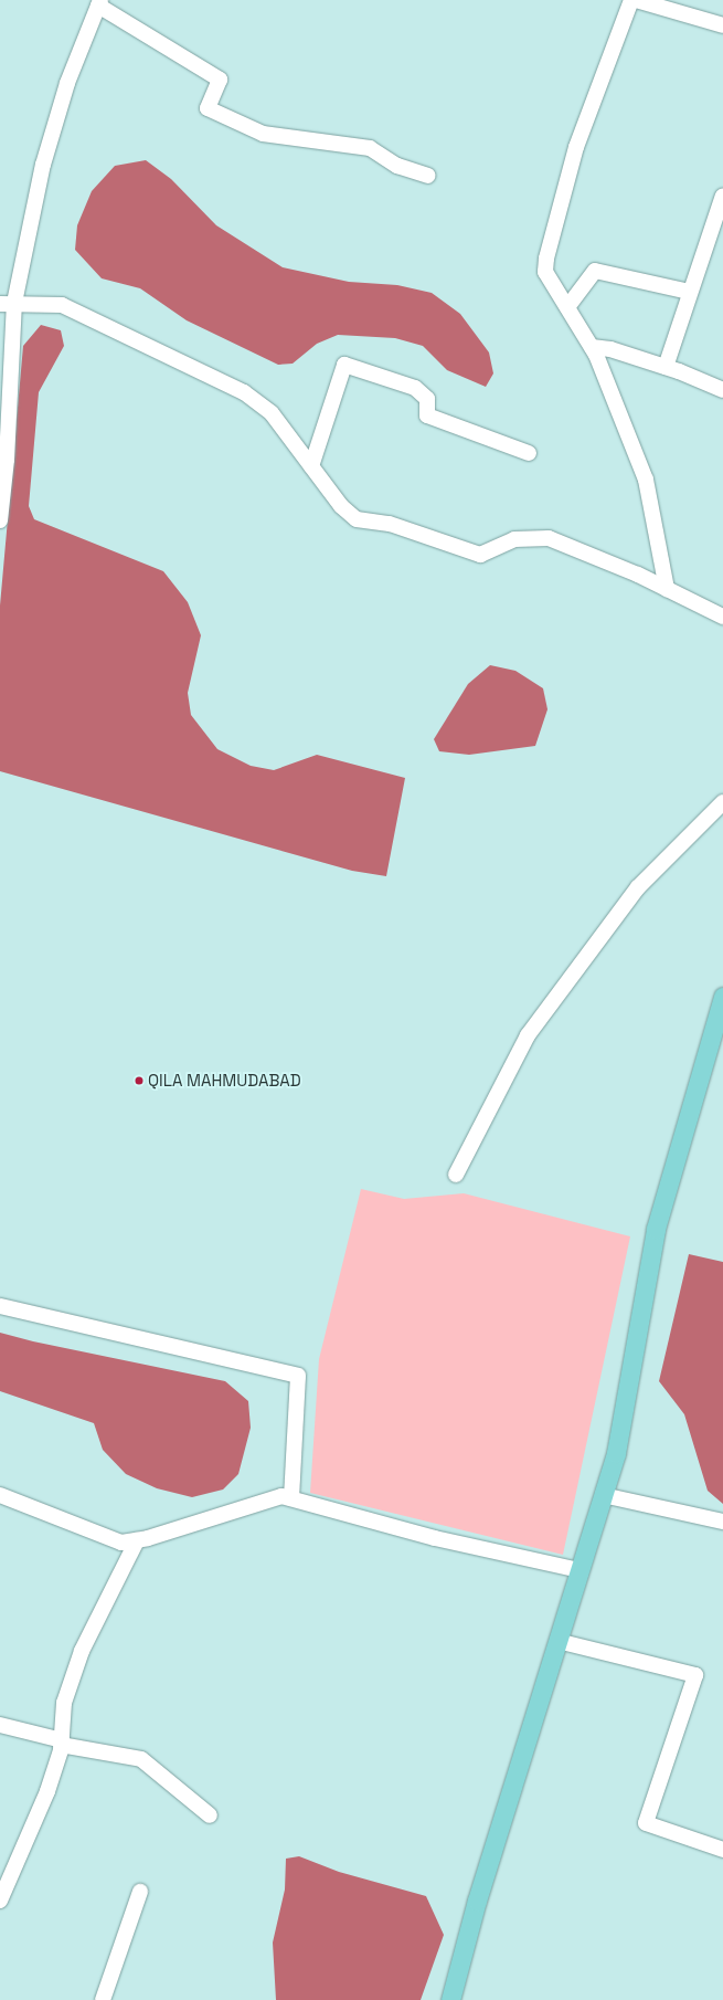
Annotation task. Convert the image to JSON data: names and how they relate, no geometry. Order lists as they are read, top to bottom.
{
  "places": ["QILA MAHMUDABAD"]
}
